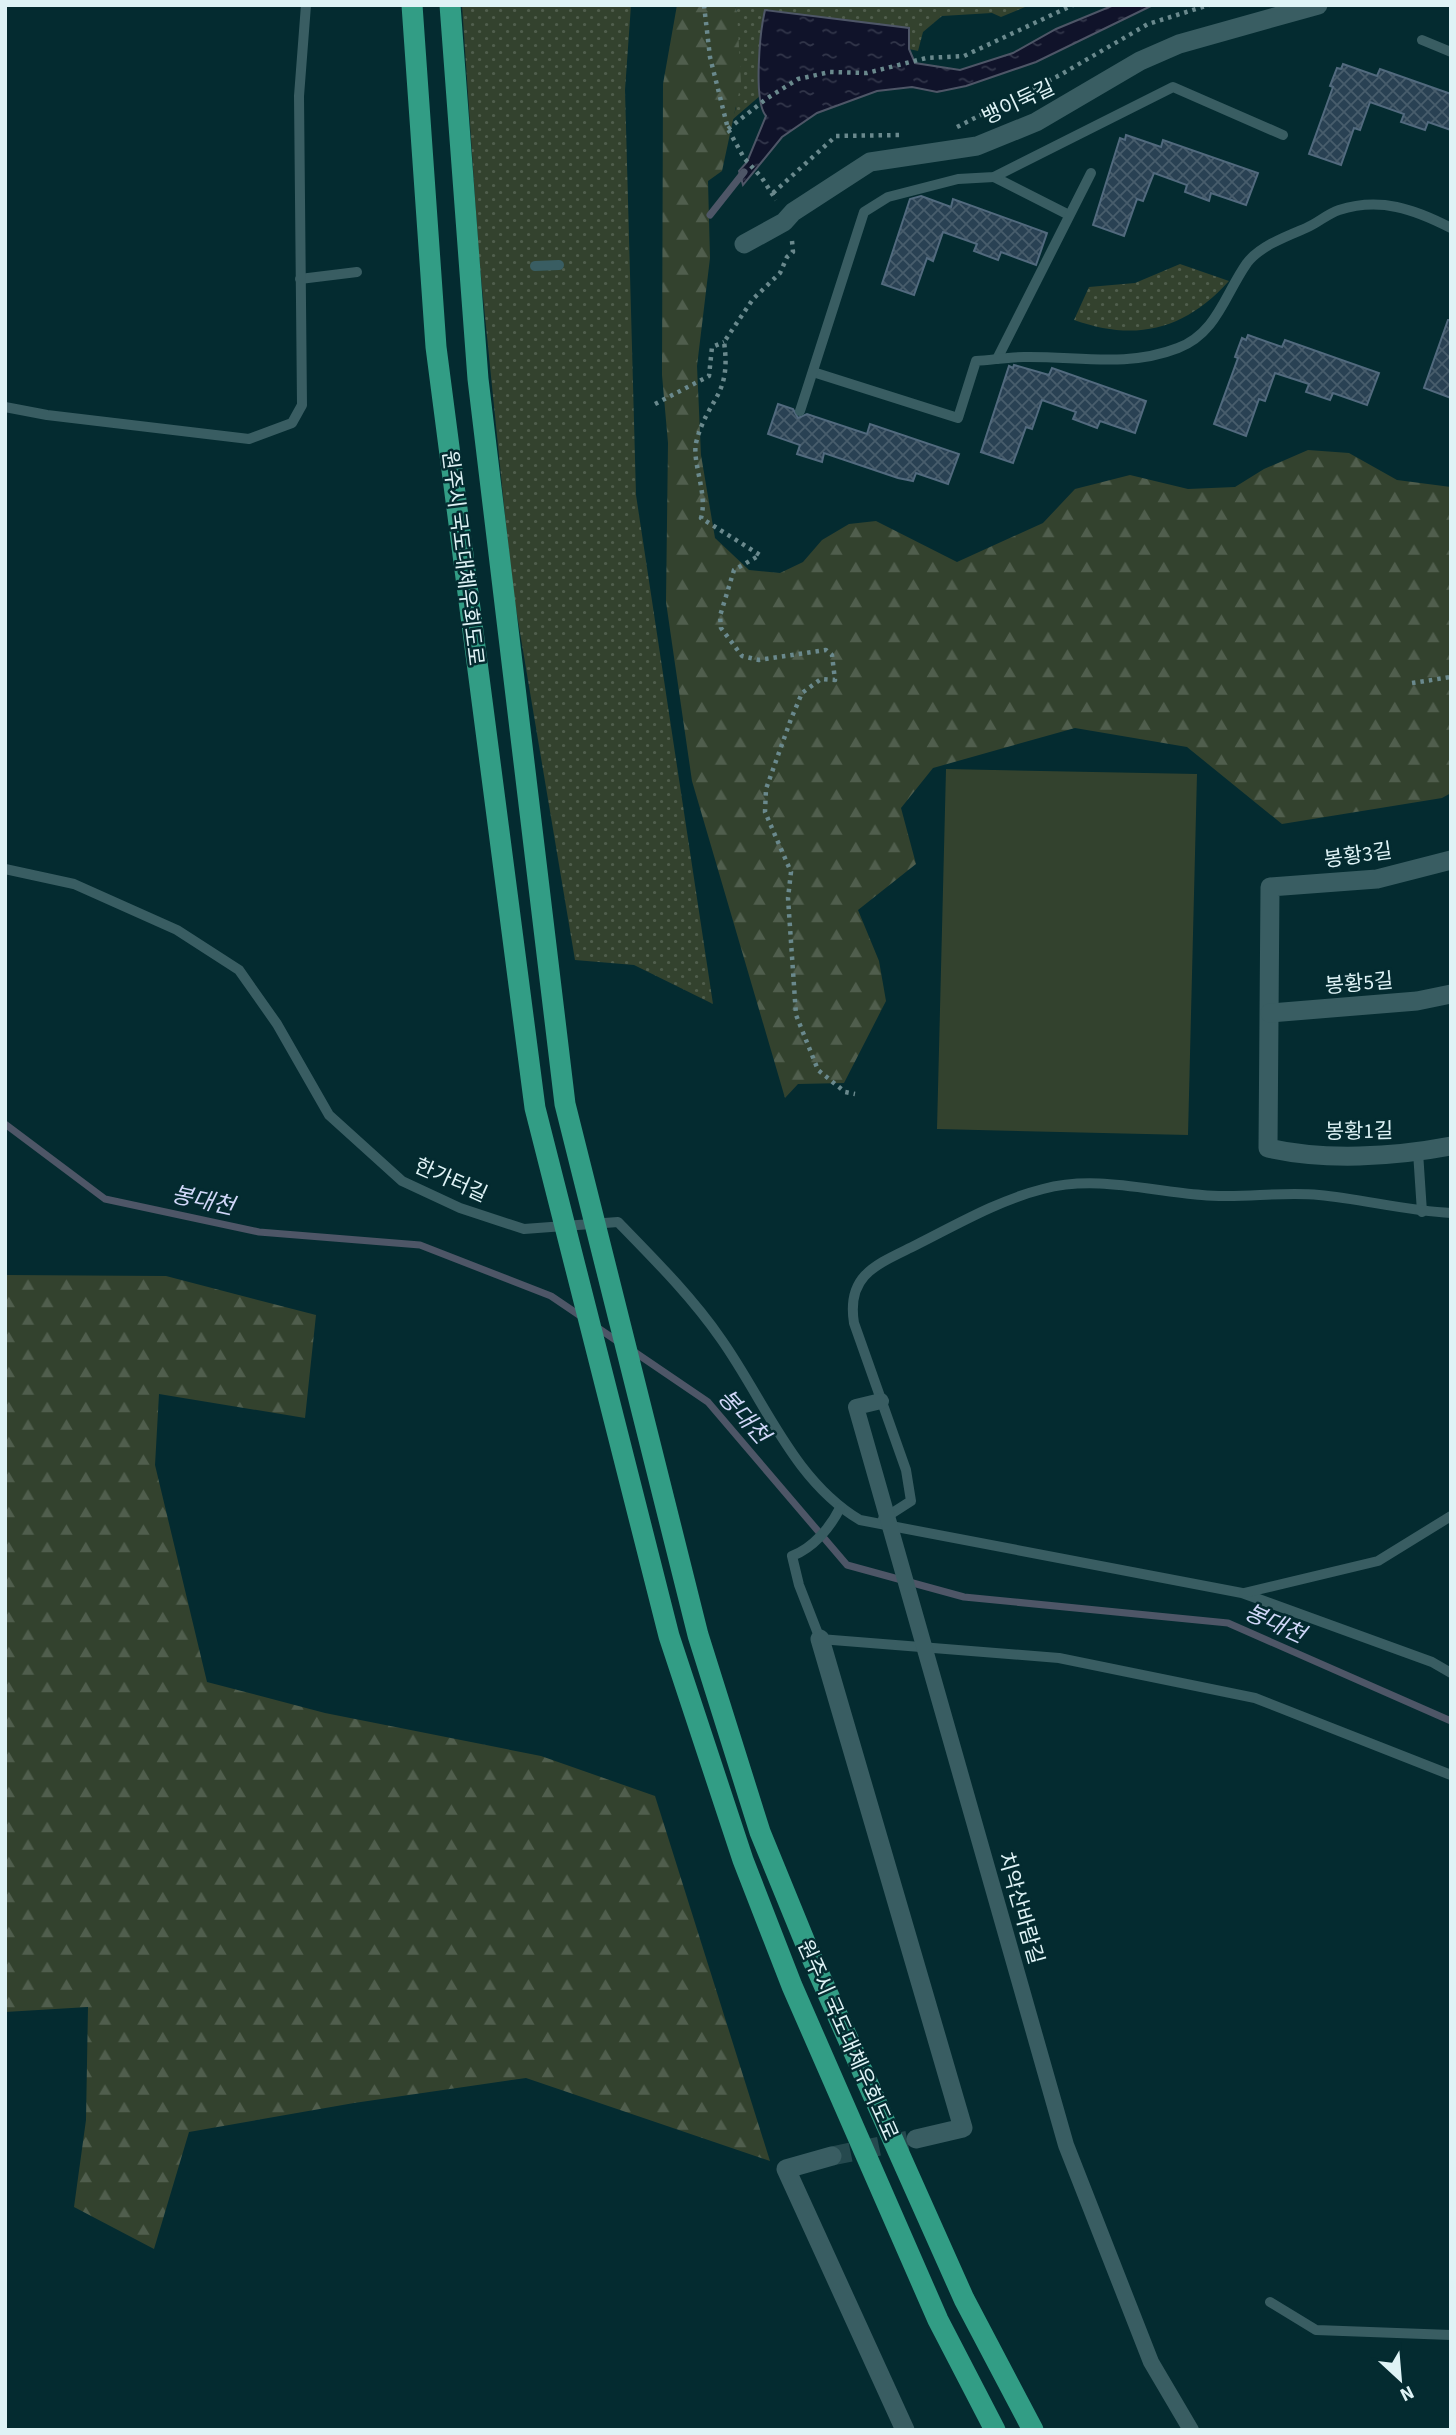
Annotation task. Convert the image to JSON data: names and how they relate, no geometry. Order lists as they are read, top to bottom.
{
  "streets": {
    "highway": ["원주시 국도대체우회도로"],
    "street": [
      "뱅이둑길",
      "봉황3길",
      "봉황5길",
      "봉황1길",
      "치악산바람길"
    ],
    "lane": ["한가터길"]
  },
  "crossings": [
    ["봉황3길", "봉황5길"],
    ["봉황3길", "봉황1길"],
    ["봉황5길", "봉황1길"]
  ],
  "water": ["봉대천"],
  "north": "bottom right"
}
